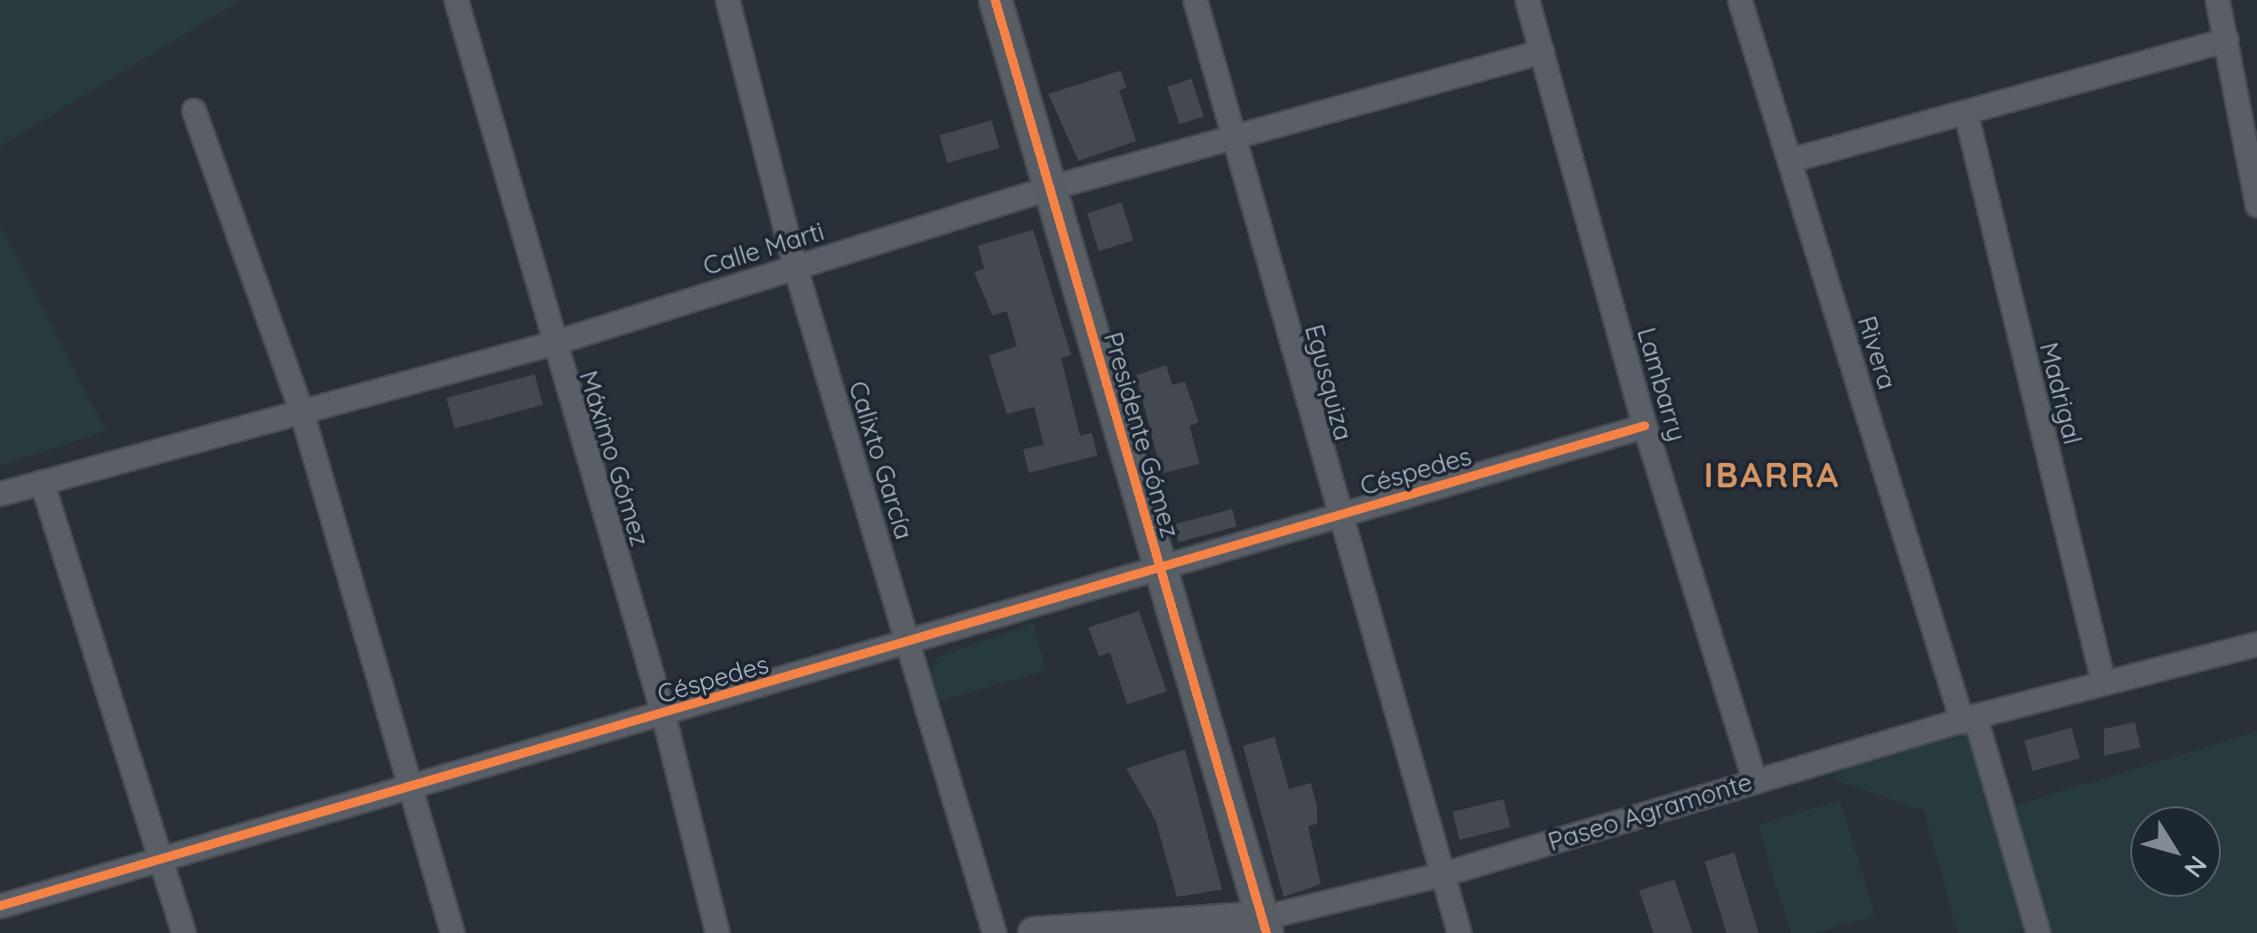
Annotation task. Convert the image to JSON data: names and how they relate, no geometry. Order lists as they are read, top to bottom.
{
  "streets": {
    "main road": ["Presidente Gómez", "Paseo Agramonte"],
    "street": [
      "Calle Marti",
      "Rivera",
      "Egusquiza",
      "Lambarry",
      "Madrigal",
      "Máximo Gómez",
      "Calixto García",
      "Céspedes"
    ]
  },
  "crossings": [
    ["Calle Marti", "Egusquiza"],
    ["Calle Marti", "Lambarry"],
    ["Calle Marti", "Presidente Gómez"],
    ["Calle Marti", "Máximo Gómez"],
    ["Calle Marti", "Calixto García"],
    ["Rivera", "Paseo Agramonte"],
    ["Egusquiza", "Céspedes"],
    ["Egusquiza", "Paseo Agramonte"],
    ["Lambarry", "Céspedes"],
    ["Lambarry", "Paseo Agramonte"],
    ["Madrigal", "Paseo Agramonte"],
    ["Presidente Gómez", "Céspedes"],
    ["Presidente Gómez", "Paseo Agramonte"],
    ["Máximo Gómez", "Céspedes"],
    ["Calixto García", "Céspedes"]
  ],
  "districts": ["IBARRA"],
  "north": "bottom right"
}
